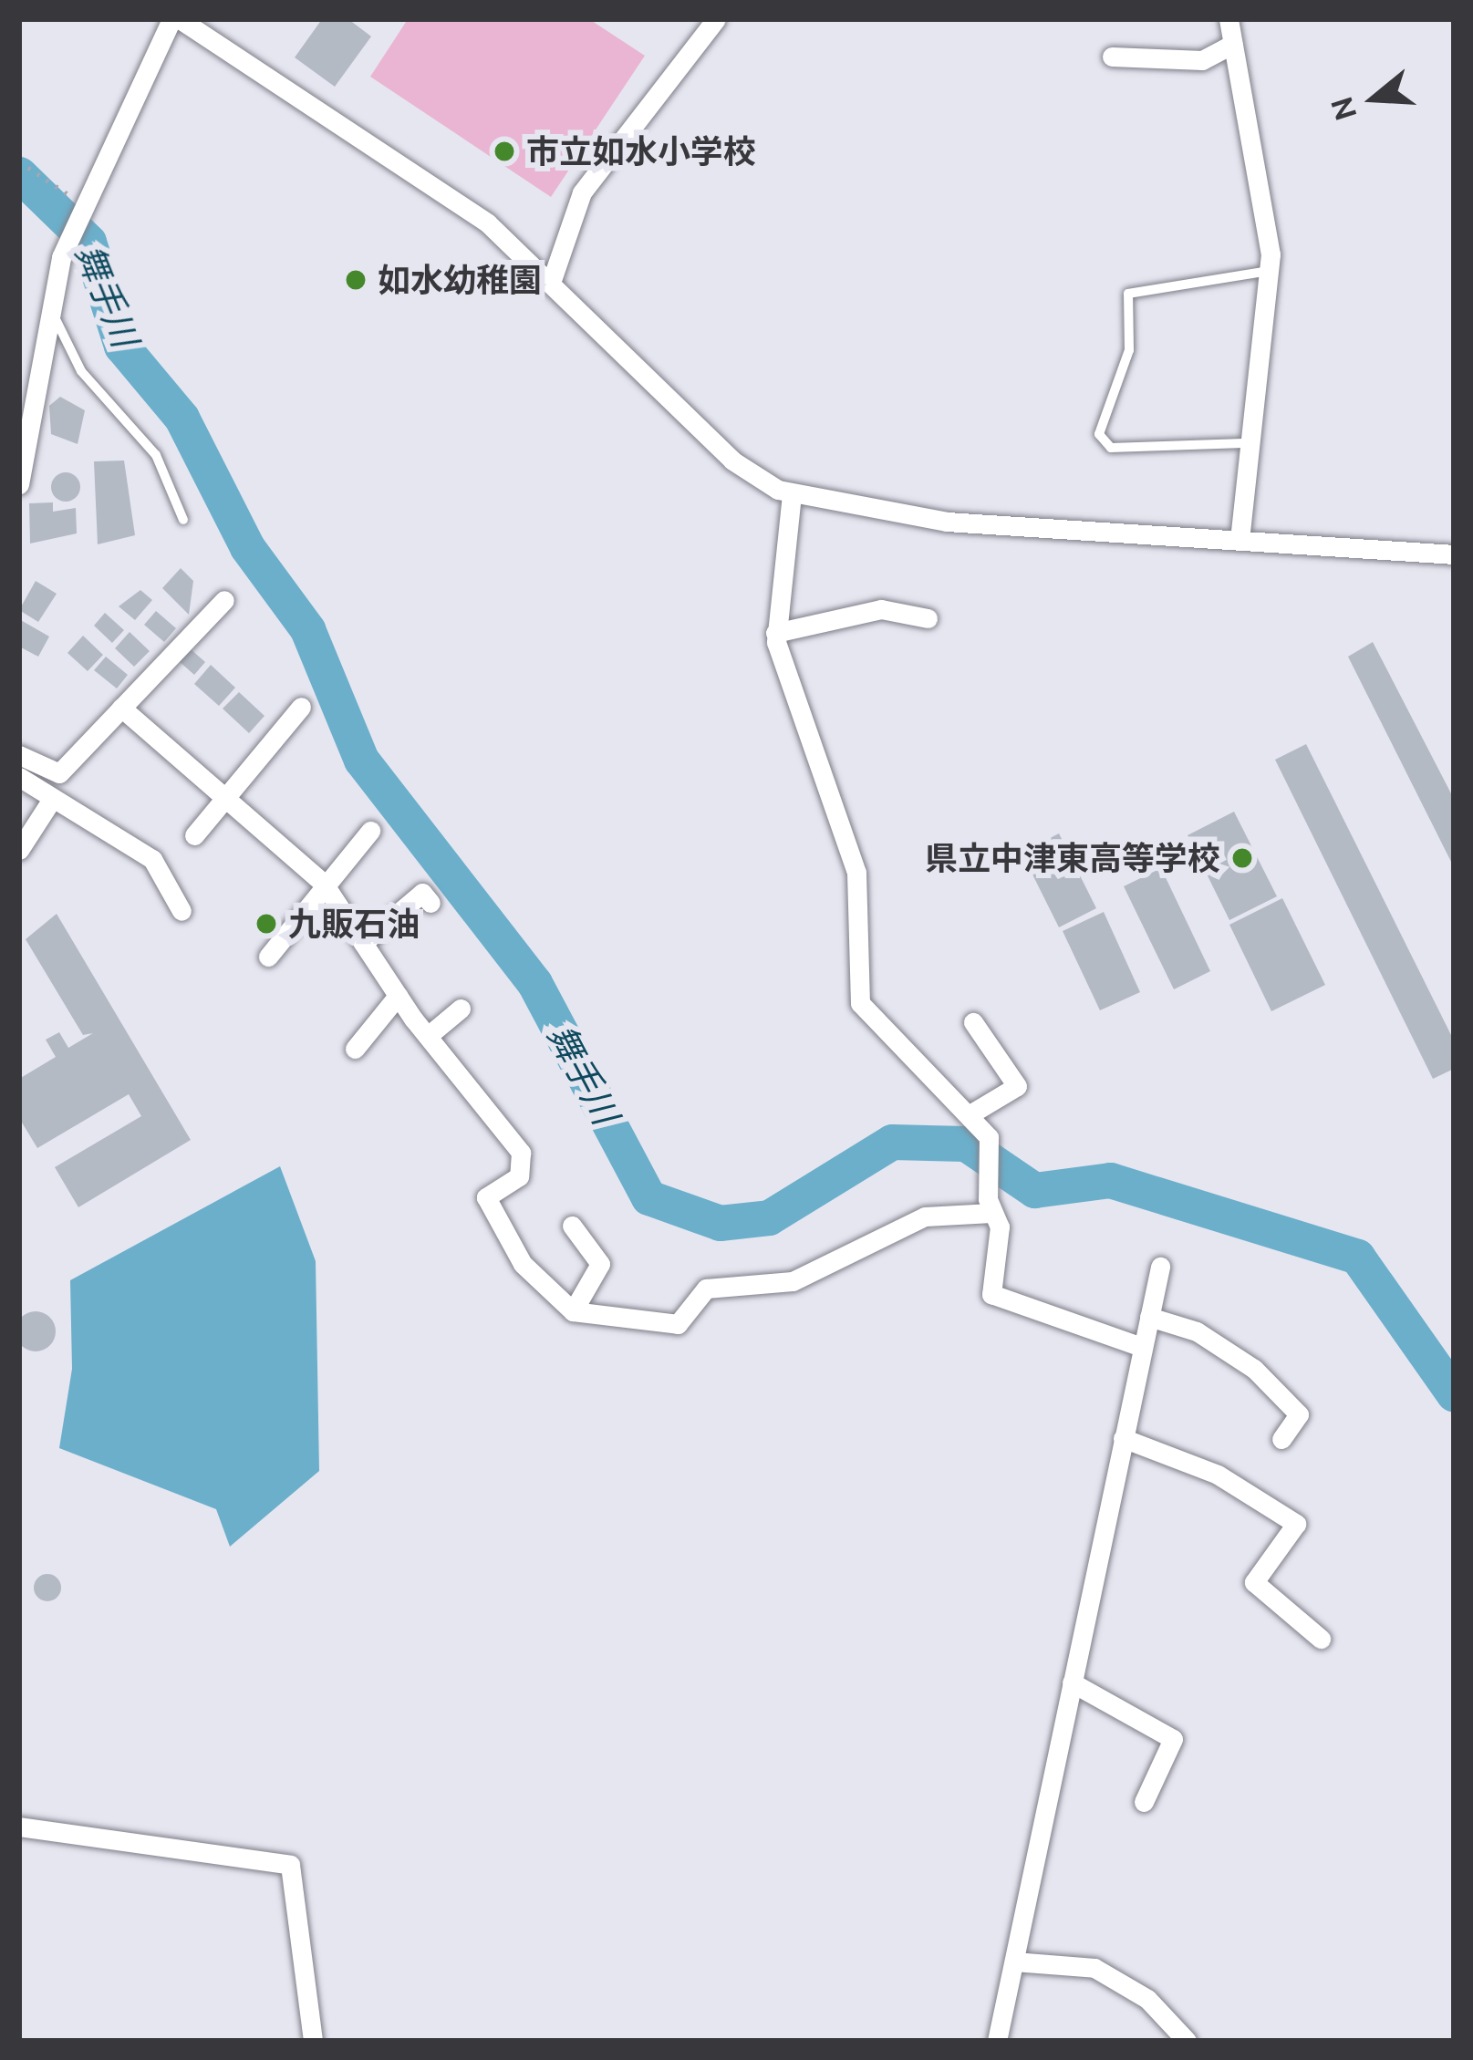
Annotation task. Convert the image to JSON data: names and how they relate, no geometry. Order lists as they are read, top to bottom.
{
  "water": ["舞手川"],
  "places": [
    "市立如水小学校",
    "如水幼稚園",
    "県立中津東高等学校",
    "九販石油"
  ],
  "north": "left"
}
